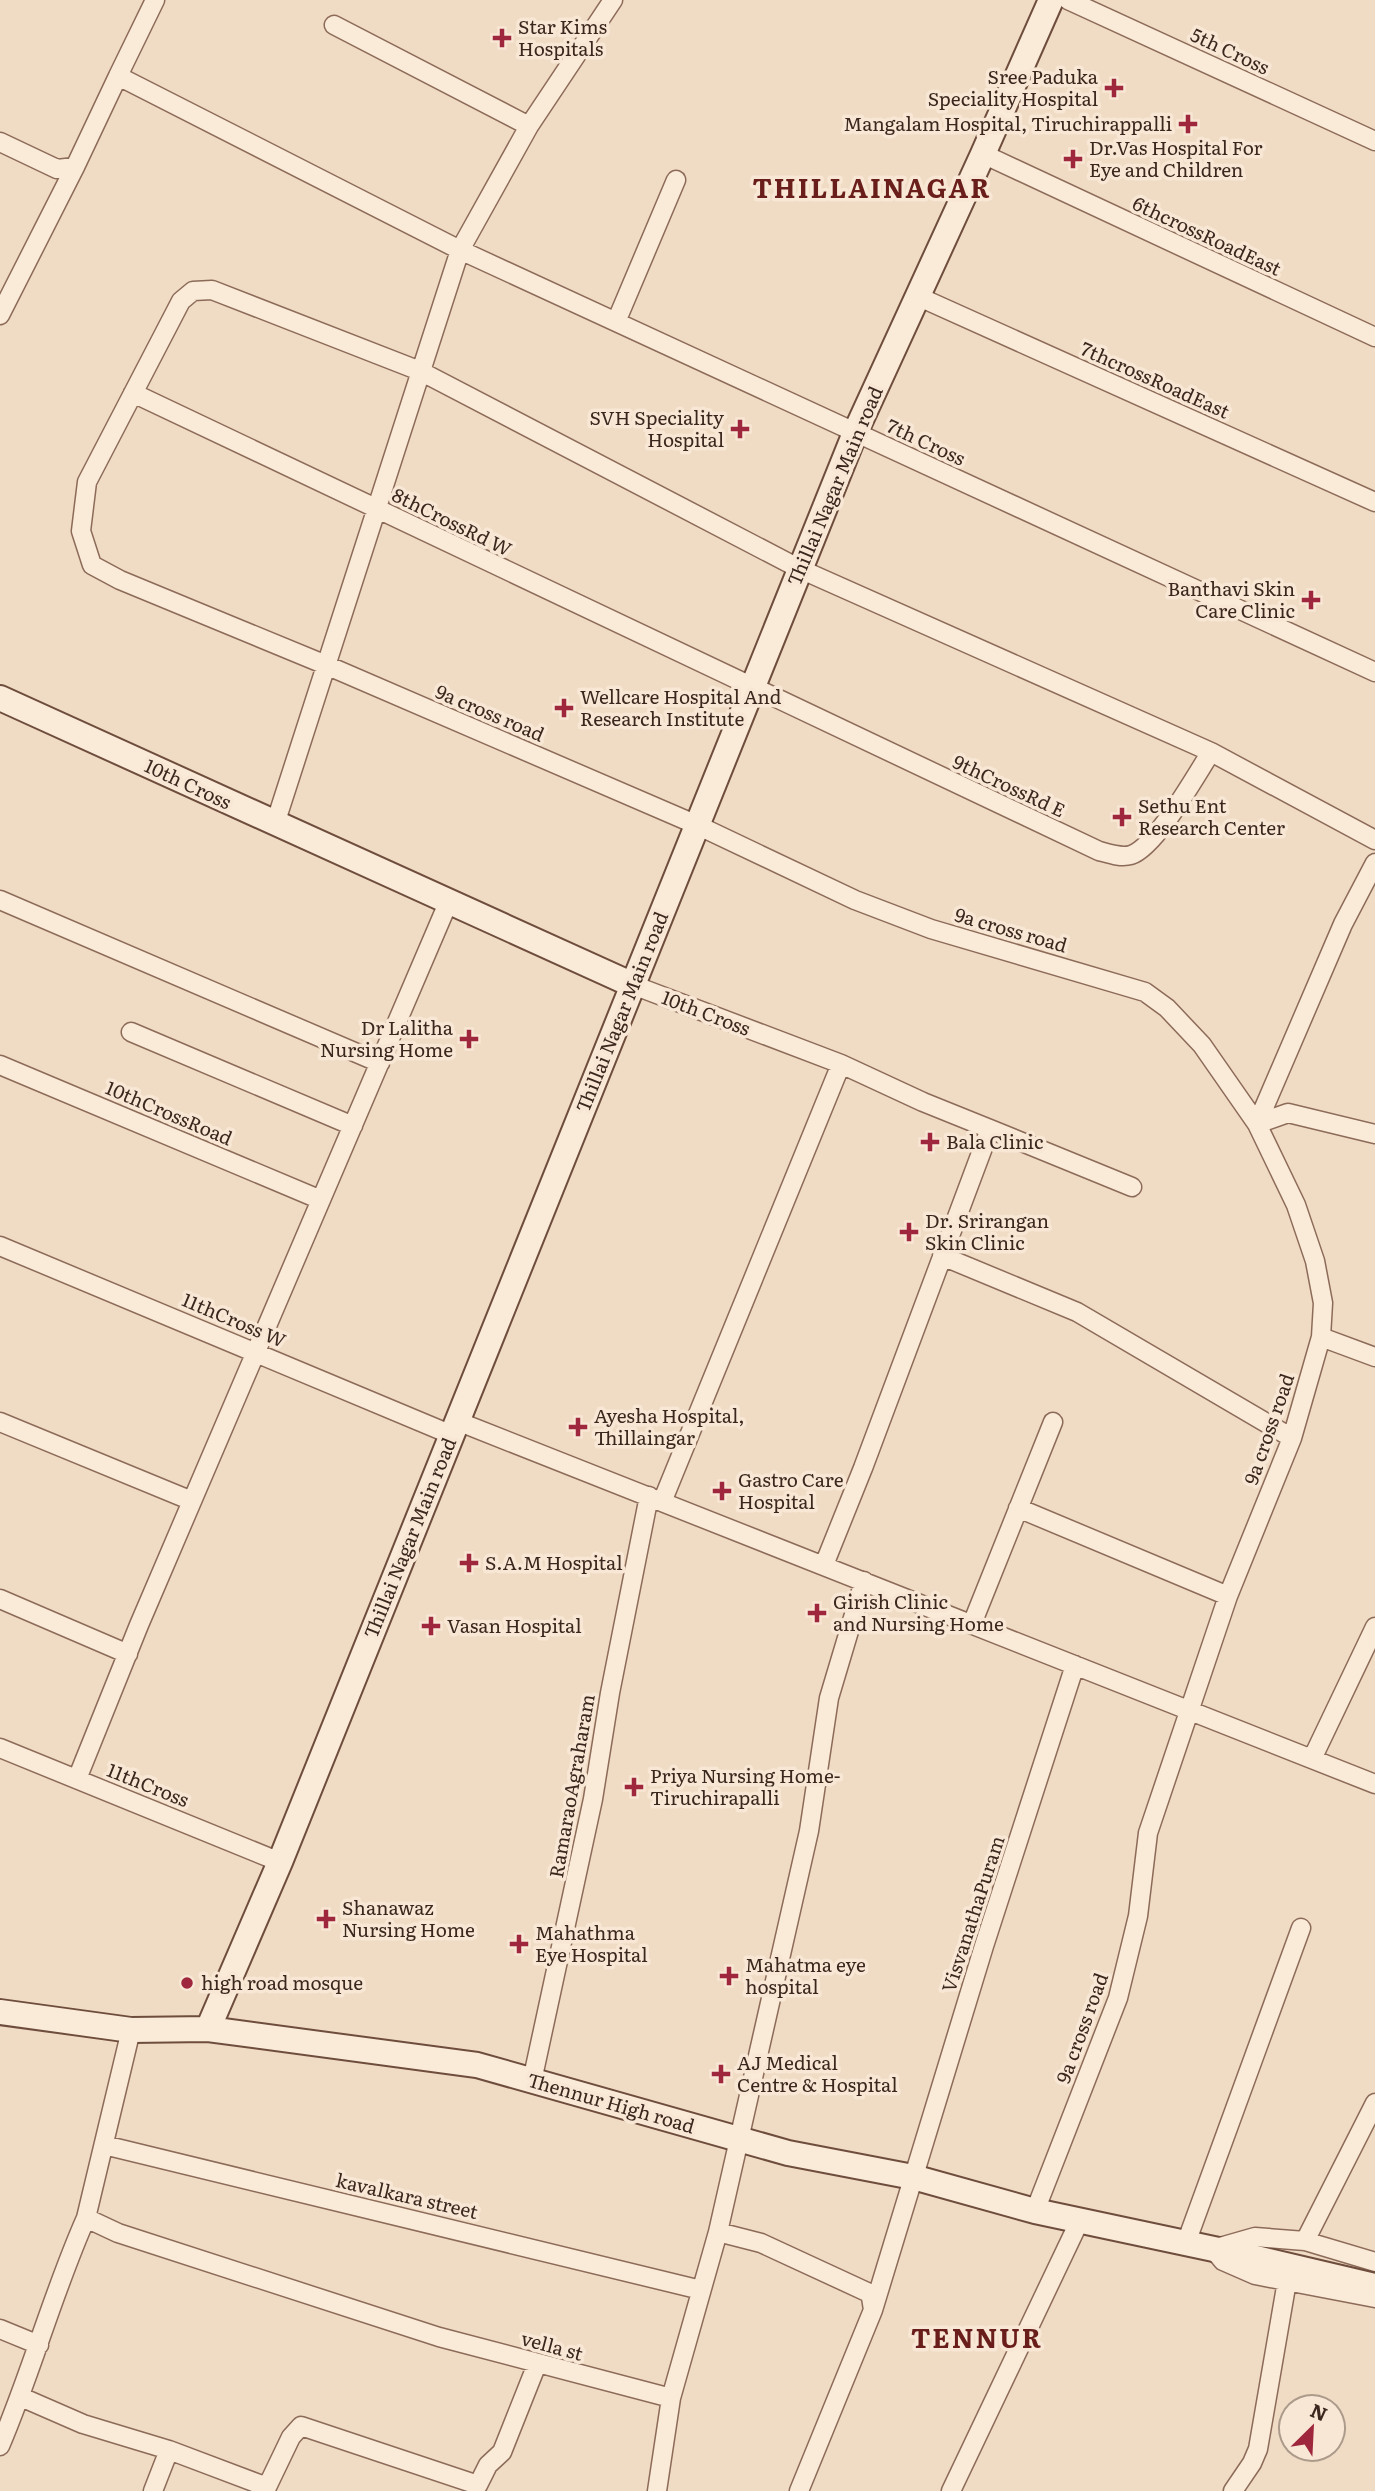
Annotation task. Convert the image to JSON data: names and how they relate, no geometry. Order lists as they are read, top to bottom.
{
  "streets": {
    "street": [
      "5th Cross",
      "6thcrossRoadEast",
      "7thcrossRoadEast",
      "7th Cross",
      "Thillai Nagar Main road",
      "8thCrossRd W",
      "9a cross road",
      "10th Cross",
      "9thCrossRd E",
      "10thCrossRoad",
      "11thCross W",
      "11thCross",
      "RamaraoAgraharam",
      "VisvanathaPuram",
      "Thennur High road",
      "kavalkara street",
      "vella st"
    ]
  },
  "crossings": [
    ["6thcrossRoadEast", "Thillai Nagar Main road"],
    ["7thcrossRoadEast", "Thillai Nagar Main road"],
    ["7th Cross", "Thillai Nagar Main road"],
    ["Thillai Nagar Main road", "8thCrossRd W"],
    ["Thillai Nagar Main road", "9a cross road"],
    ["Thillai Nagar Main road", "10th Cross"],
    ["Thillai Nagar Main road", "9thCrossRd E"],
    ["Thillai Nagar Main road", "11thCross W"],
    ["Thillai Nagar Main road", "11thCross"],
    ["Thillai Nagar Main road", "Thennur High road"],
    ["8thCrossRd W", "9a cross road"],
    ["8thCrossRd W", "9thCrossRd E"],
    ["9a cross road", "9thCrossRd E"],
    ["9a cross road", "11thCross W"],
    ["9a cross road", "Thennur High road"],
    ["10th Cross", "RamaraoAgraharam"],
    ["11thCross W", "RamaraoAgraharam"],
    ["11thCross W", "VisvanathaPuram"],
    ["RamaraoAgraharam", "Thennur High road"],
    ["VisvanathaPuram", "Thennur High road"]
  ],
  "districts": ["THILLAINAGAR", "TENNUR"],
  "places": {
    "health": [
      "Star Kims Hospitals",
      "Sree Paduka Speciality Hospital",
      "Mangalam Hospital, Tiruchirappalli",
      "Dr.Vas Hospital For Eye and Children",
      "SVH Speciality Hospital",
      "Banthavi Skin Care Clinic",
      "Wellcare Hospital And Research Institute",
      "Sethu Ent Research Center",
      "Dr Lalitha Nursing Home",
      "Bala Clinic",
      "Dr. Srirangan Skin Clinic",
      "Ayesha Hospital, Thillaingar",
      "Gastro Care Hospital",
      "S.A.M Hospital",
      "Girish Clinic and Nursing Home",
      "Vasan Hospital",
      "Priya Nursing Home- Tiruchirapalli",
      "Shanawaz Nursing Home",
      "Mahathma Eye Hospital",
      "Mahatma eye hospital",
      "AJ Medical Centre & Hospital"
    ],
    "other": ["high road mosque"]
  },
  "north": "top right"
}
